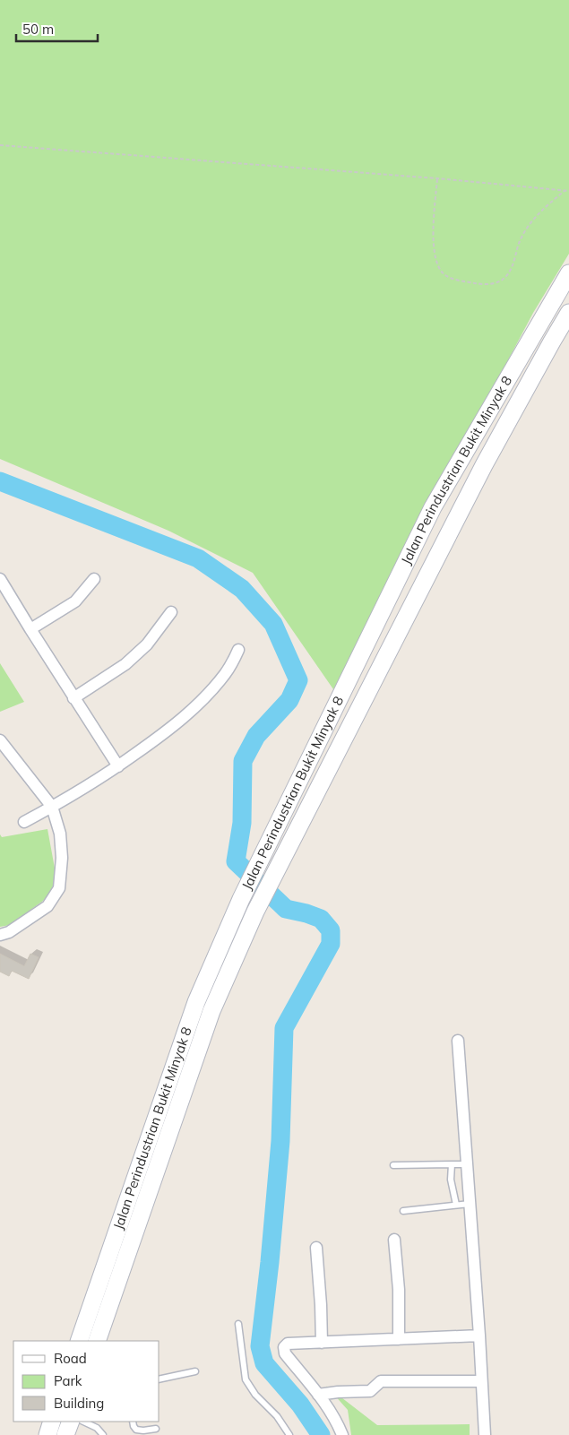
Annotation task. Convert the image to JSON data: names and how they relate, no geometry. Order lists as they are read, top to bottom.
{
  "streets": {
    "street": ["Jalan Perindustrian Bukit Minyak 8"]
  },
  "legend": ["Road", "Park", "Building"],
  "scale_bar": "50 m"
}
